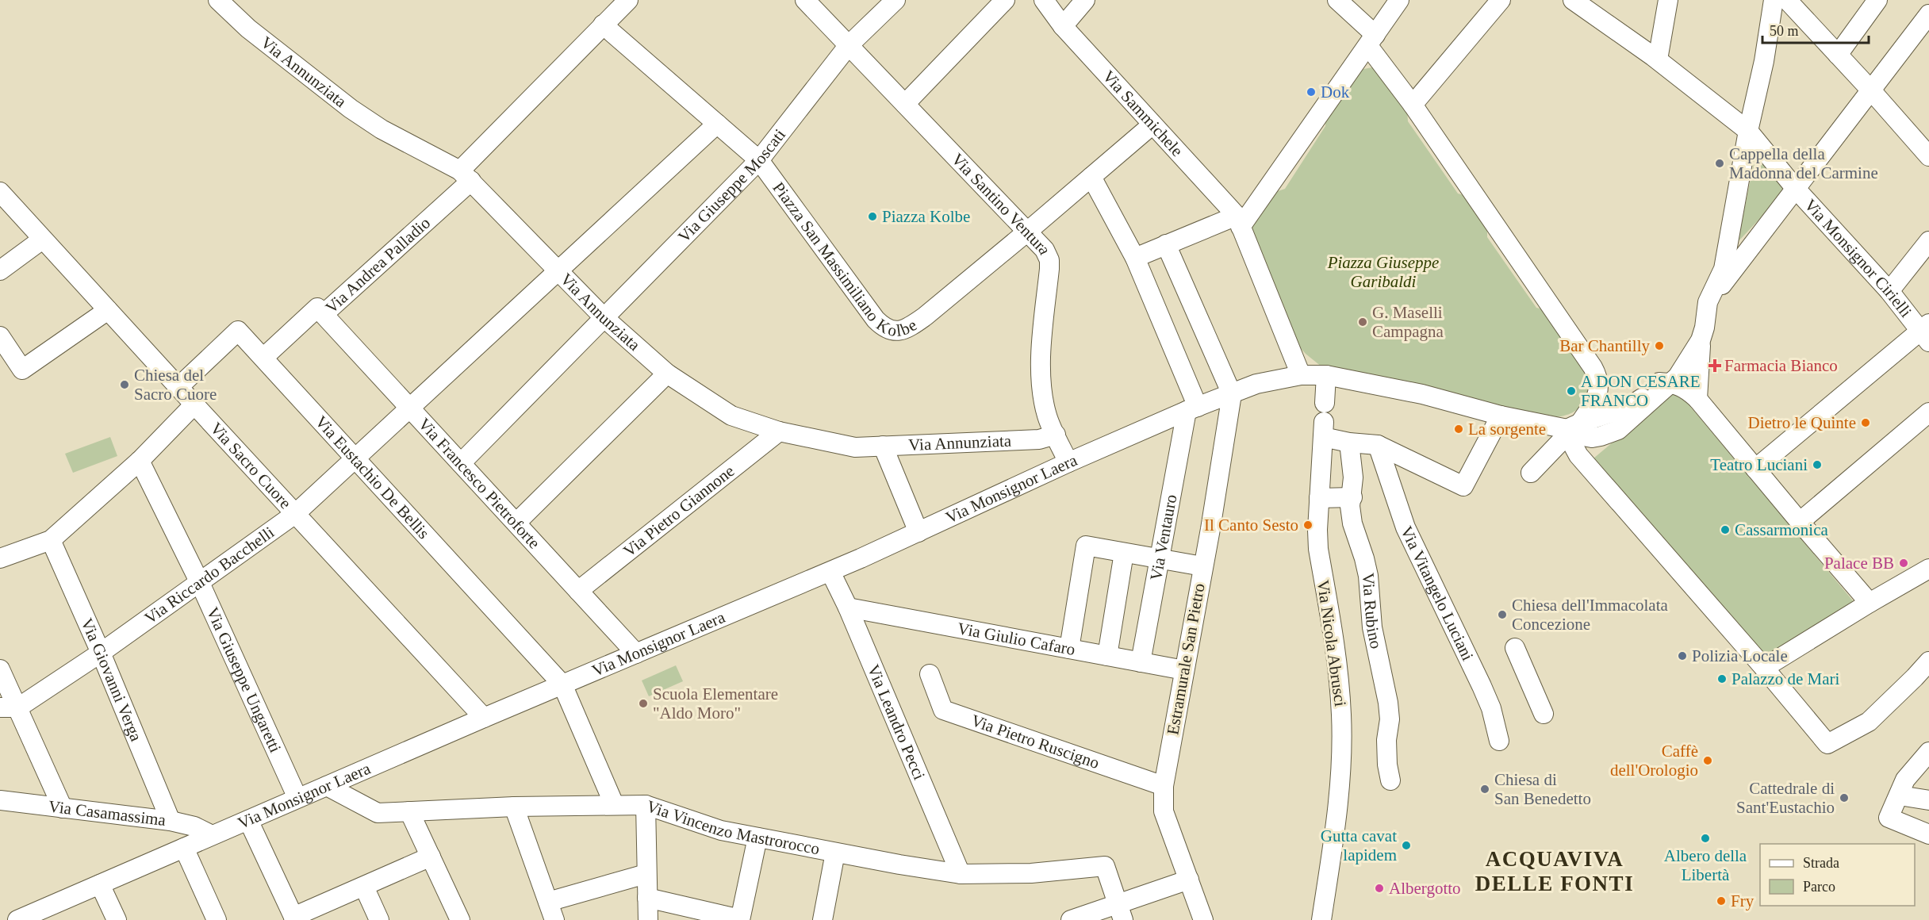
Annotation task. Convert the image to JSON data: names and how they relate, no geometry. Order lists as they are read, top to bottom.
{
  "streets": {
    "street": [
      "Via Annunziata",
      "Via Sammichele",
      "Via Giuseppe Moscati",
      "Via Santino Ventura",
      "Piazza San Massimiliano Kolbe",
      "Via Monsignor Cirielli",
      "Via Andrea Palladio",
      "Via Sacro Cuore",
      "Via Eustachio De Bellis",
      "Via Francesco Pietroforte",
      "Via Monsignor Laera",
      "Via Pietro Giannone",
      "Via Ventauro",
      "Via Riccardo Bacchelli",
      "Via Vitangelo Luciani",
      "Via Rubino",
      "Via Giulio Cafaro",
      "Via Nicola Abrusci",
      "Estramurale San Pietro",
      "Via Giovanni Verga",
      "Via Giuseppe Ungaretti",
      "Via Leandro Pecci",
      "Via Pietro Ruscigno",
      "Via Casamassima",
      "Via Vincenzo Mastrorocco"
    ]
  },
  "crossings": [
    ["Via Annunziata", "Via Giuseppe Moscati"],
    ["Via Annunziata", "Via Santino Ventura"],
    ["Via Annunziata", "Via Andrea Palladio"],
    ["Via Annunziata", "Via Pietro Giannone"],
    ["Via Annunziata", "Via Riccardo Bacchelli"],
    ["Via Giuseppe Moscati", "Via Santino Ventura"],
    ["Via Giuseppe Moscati", "Piazza San Massimiliano Kolbe"],
    ["Via Giuseppe Moscati", "Via Francesco Pietroforte"],
    ["Via Santino Ventura", "Piazza San Massimiliano Kolbe"],
    ["Via Santino Ventura", "Via Monsignor Laera"],
    ["Via Andrea Palladio", "Via Eustachio De Bellis"],
    ["Via Andrea Palladio", "Via Francesco Pietroforte"],
    ["Via Sacro Cuore", "Via Eustachio De Bellis"],
    ["Via Sacro Cuore", "Via Monsignor Laera"],
    ["Via Sacro Cuore", "Via Riccardo Bacchelli"],
    ["Via Eustachio De Bellis", "Via Monsignor Laera"],
    ["Via Eustachio De Bellis", "Via Riccardo Bacchelli"],
    ["Via Eustachio De Bellis", "Via Vincenzo Mastrorocco"],
    ["Via Francesco Pietroforte", "Via Monsignor Laera"],
    ["Via Francesco Pietroforte", "Via Pietro Giannone"],
    ["Via Francesco Pietroforte", "Via Riccardo Bacchelli"],
    ["Via Monsignor Laera", "Via Ventauro"],
    ["Via Monsignor Laera", "Estramurale San Pietro"],
    ["Via Monsignor Laera", "Via Giuseppe Ungaretti"],
    ["Via Monsignor Laera", "Via Leandro Pecci"],
    ["Via Monsignor Laera", "Via Casamassima"],
    ["Via Monsignor Laera", "Via Vincenzo Mastrorocco"],
    ["Via Ventauro", "Via Giulio Cafaro"],
    ["Via Riccardo Bacchelli", "Via Giovanni Verga"],
    ["Via Riccardo Bacchelli", "Via Giuseppe Ungaretti"],
    ["Via Rubino", "Via Nicola Abrusci"],
    ["Via Giulio Cafaro", "Estramurale San Pietro"],
    ["Via Giulio Cafaro", "Via Leandro Pecci"],
    ["Estramurale San Pietro", "Via Pietro Ruscigno"],
    ["Via Giovanni Verga", "Via Casamassima"],
    ["Via Leandro Pecci", "Via Vincenzo Mastrorocco"]
  ],
  "districts": ["ACQUAVIVA DELLE FONTI"],
  "parks": ["Piazza Giuseppe Garibaldi"],
  "places": {
    "other": [
      "Dok",
      "Cappella della Madonna del Carmine",
      "Piazza Kolbe",
      "G. Maselli Campagna",
      "Bar Chantilly",
      "Chiesa del Sacro Cuore",
      "A DON CESARE FRANCO",
      "Dietro le Quinte",
      "La sorgente",
      "Teatro Luciani",
      "Il Canto Sesto",
      "Cassarmonica",
      "Palace BB",
      "Chiesa dell'Immacolata Concezione",
      "Polizia Locale",
      "Palazzo de Mari",
      "Scuola Elementare \"Aldo Moro\"",
      "Caffè dell'Orologio",
      "Chiesa di San Benedetto",
      "Cattedrale di Sant'Eustachio",
      "Albero della Libertà",
      "Gutta cavat lapidem",
      "Albergotto",
      "Fry"
    ],
    "health": ["Farmacia Bianco"]
  },
  "legend": ["Strada", "Parco"],
  "scale_bar": "50 m"
}
